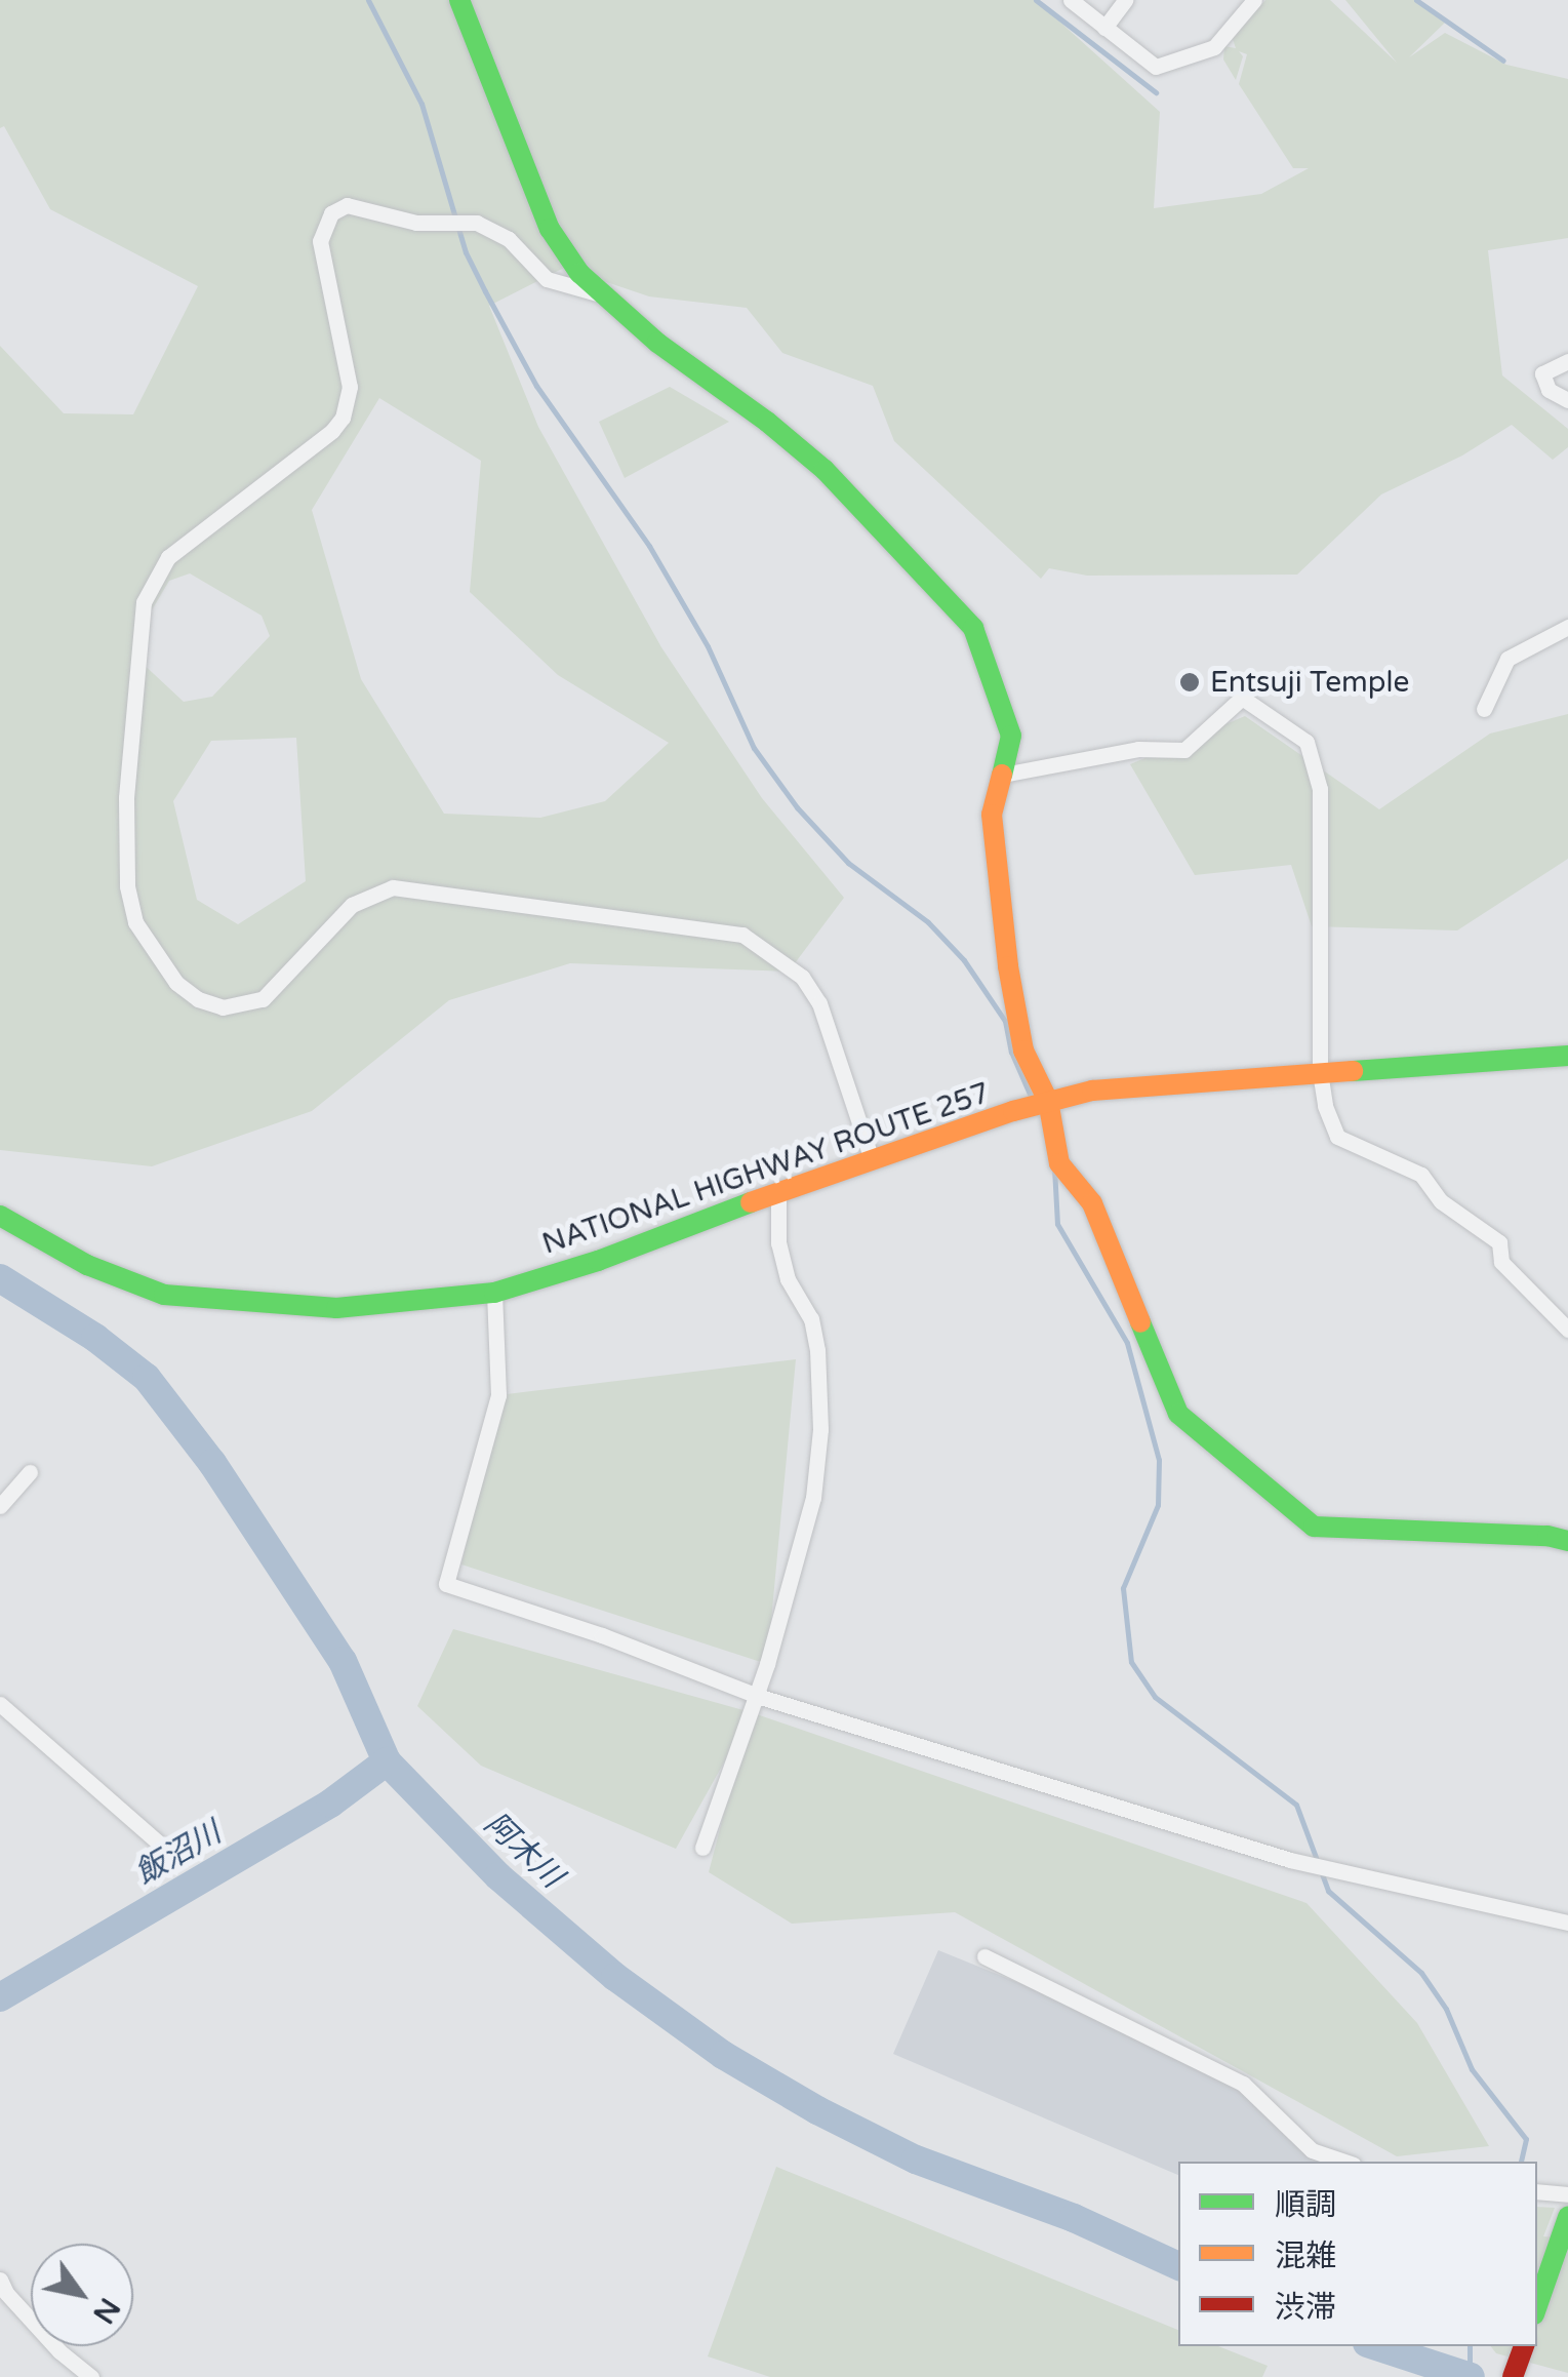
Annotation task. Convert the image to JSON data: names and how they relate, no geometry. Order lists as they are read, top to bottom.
{
  "streets": {
    "main road": ["NATIONAL HIGHWAY ROUTE 257"]
  },
  "water": ["阿木川", "飯沼川"],
  "places": ["Entsuji Temple"],
  "legend": ["順調", "混雑", "渋滞"],
  "north": "bottom right"
}
